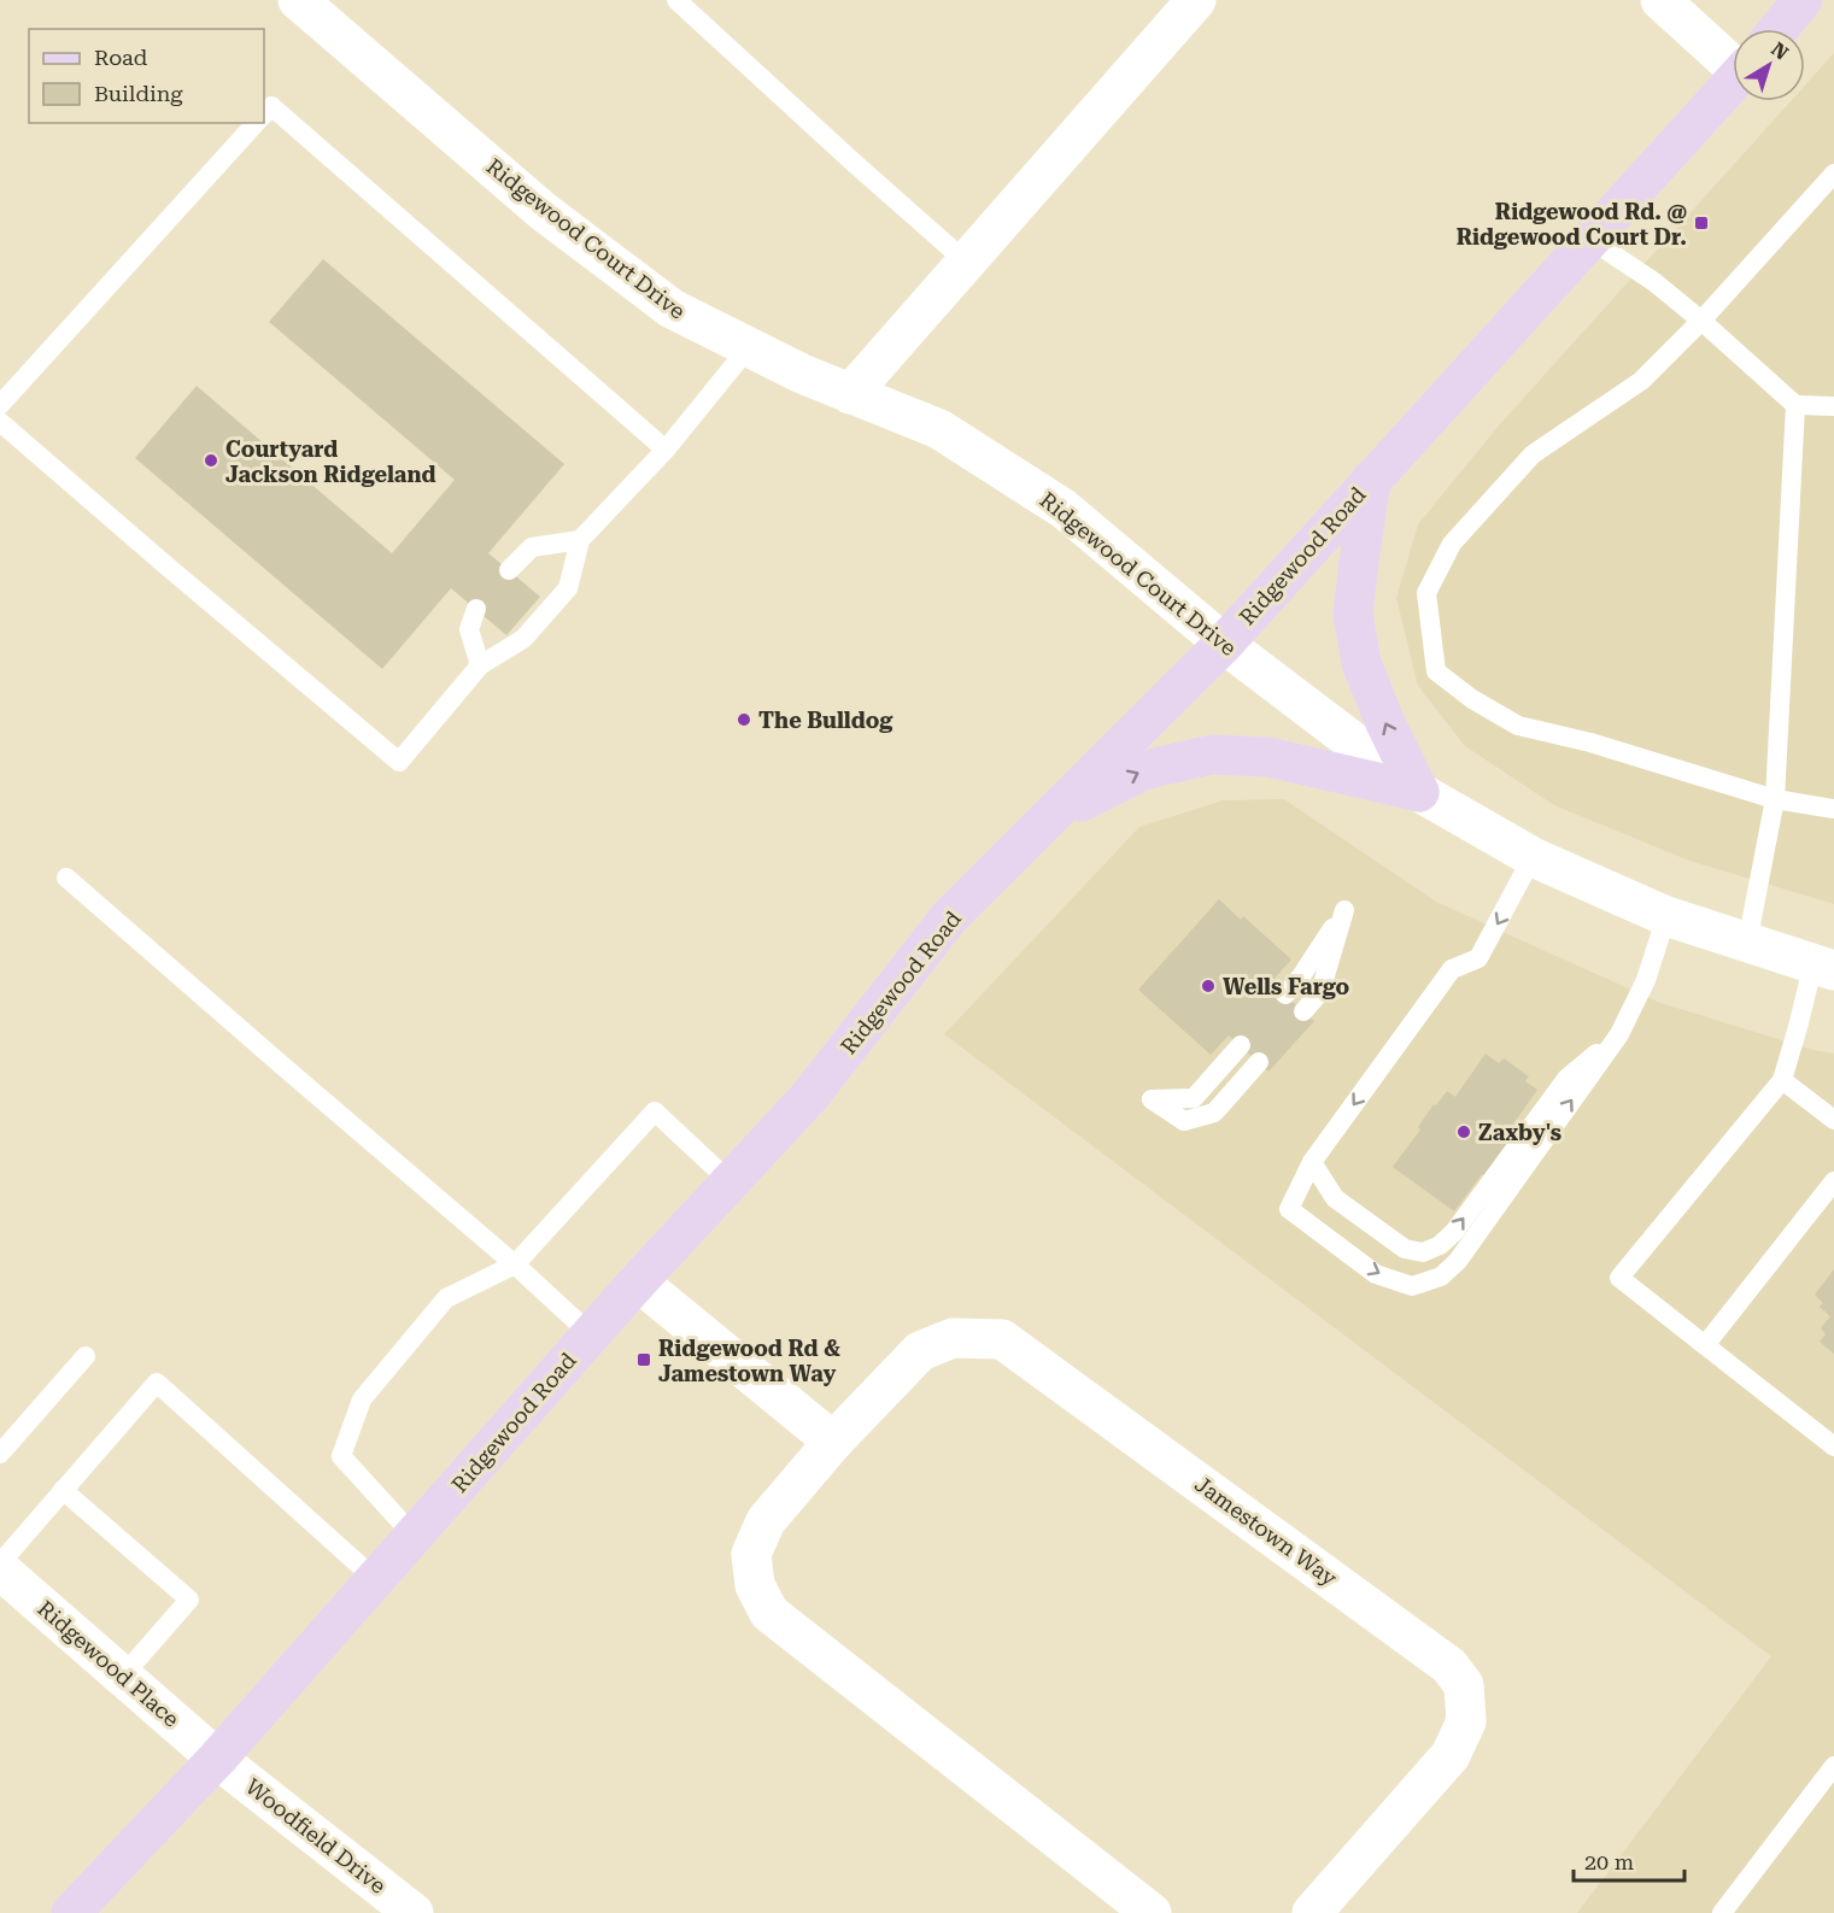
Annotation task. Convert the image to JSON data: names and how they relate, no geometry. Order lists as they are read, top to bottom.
{
  "streets": {
    "street": [
      "Ridgewood Court Drive",
      "Ridgewood Road",
      "Jamestown Way",
      "Ridgewood Place",
      "Woodfield Drive"
    ]
  },
  "crossings": [
    ["Ridgewood Court Drive", "Ridgewood Road"],
    ["Ridgewood Road", "Ridgewood Place"],
    ["Ridgewood Road", "Woodfield Drive"],
    ["Ridgewood Place", "Woodfield Drive"]
  ],
  "places": {
    "transit": ["Ridgewood Rd. @ Ridgewood Court Dr.", "Ridgewood Rd & Jamestown Way"],
    "other": [
      "Courtyard Jackson Ridgeland",
      "The Bulldog",
      "Wells Fargo",
      "Zaxby's"
    ]
  },
  "legend": ["Road", "Building"],
  "scale_bar": "20 m",
  "north": "top right"
}
